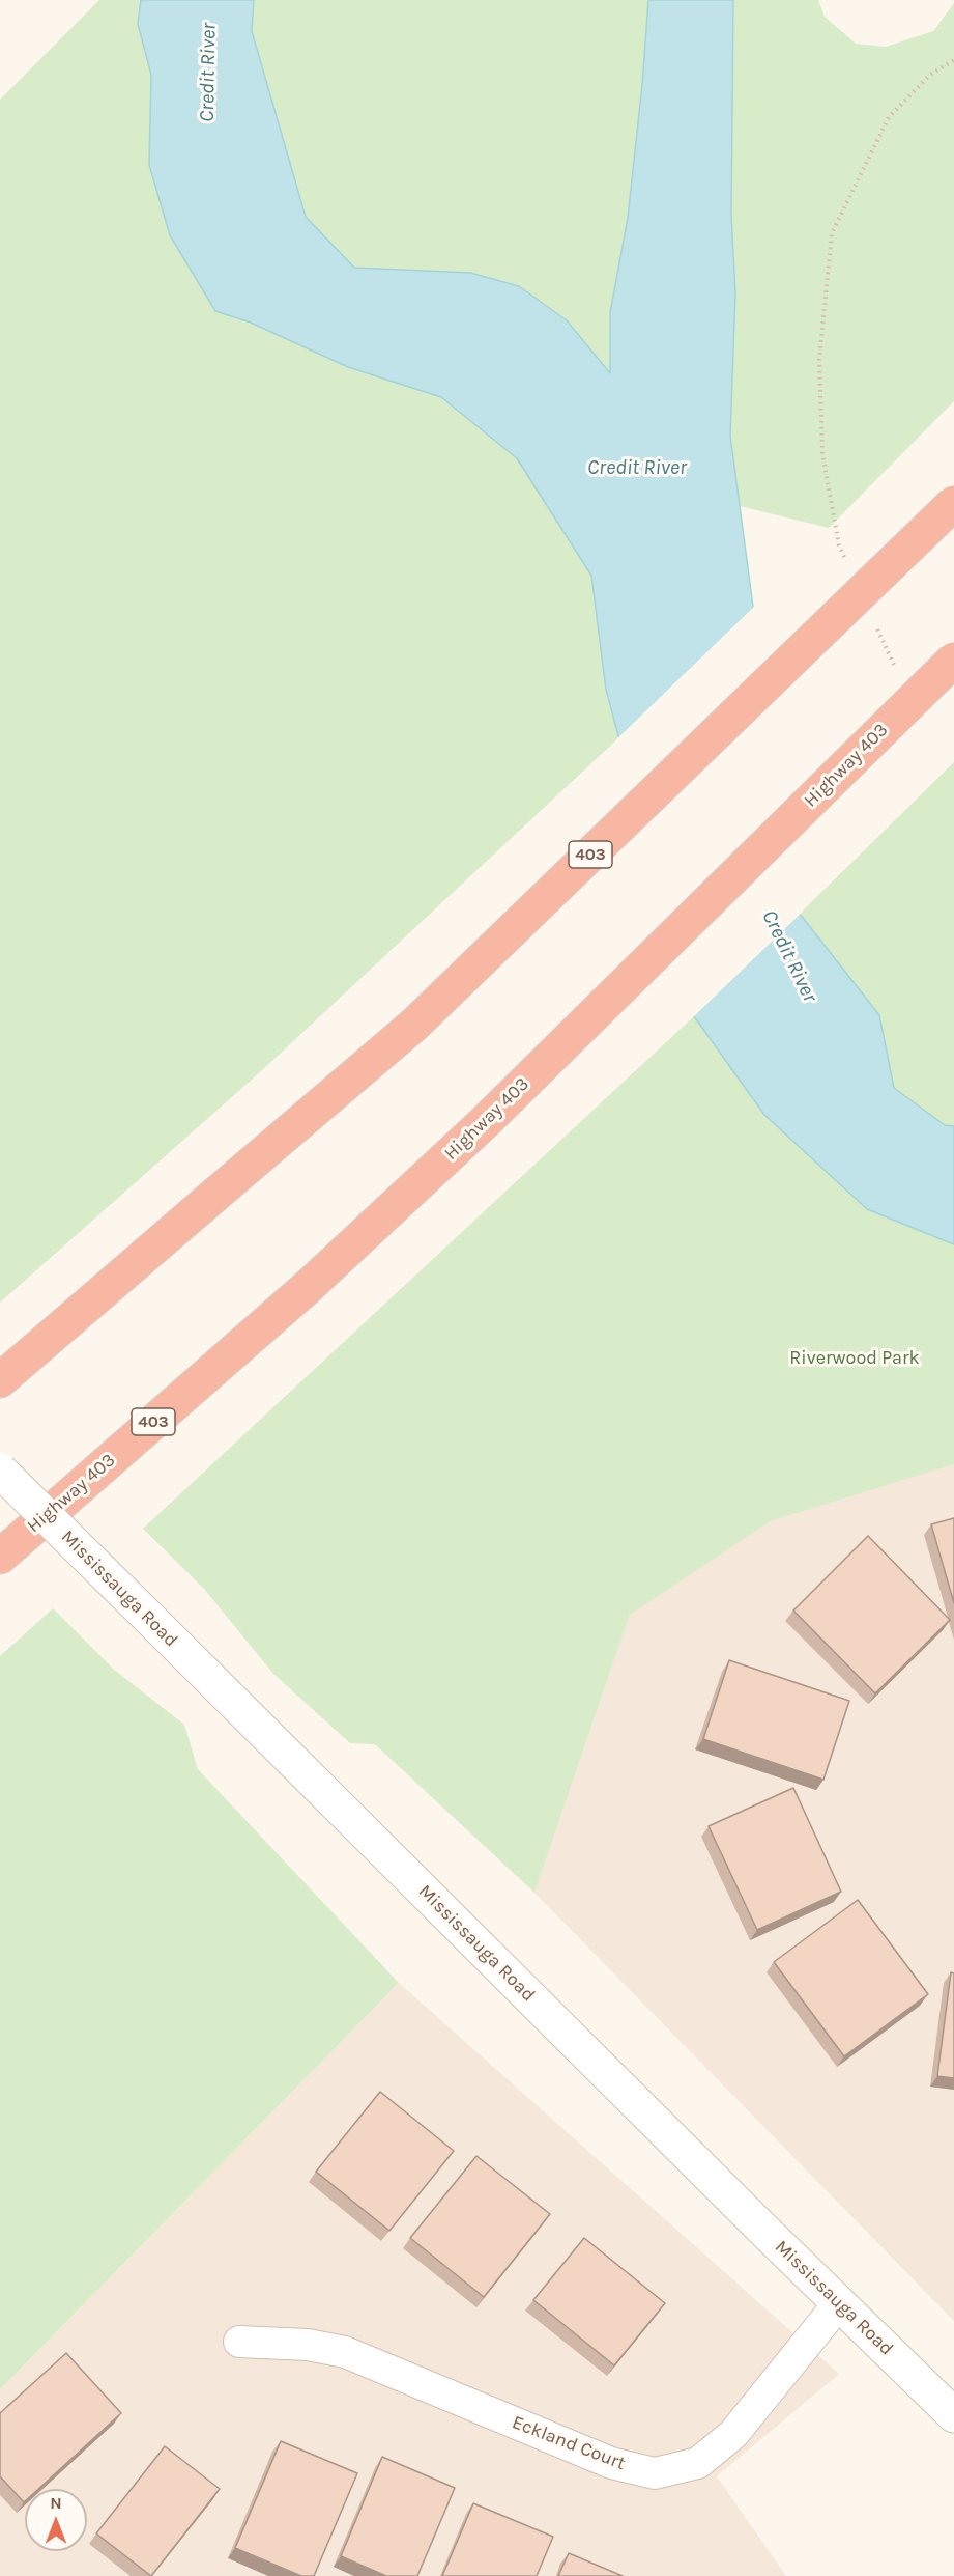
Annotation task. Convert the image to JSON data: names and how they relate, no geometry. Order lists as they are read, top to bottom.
{
  "streets": {
    "highway": ["Highway 403", "403"],
    "main road": ["Mississauga Road"],
    "street": ["Eckland Court"]
  },
  "crossings": [
    ["Mississauga Road", "Eckland Court"]
  ],
  "water": ["Credit River"],
  "parks": ["Riverwood Park"],
  "north": "top"
}
